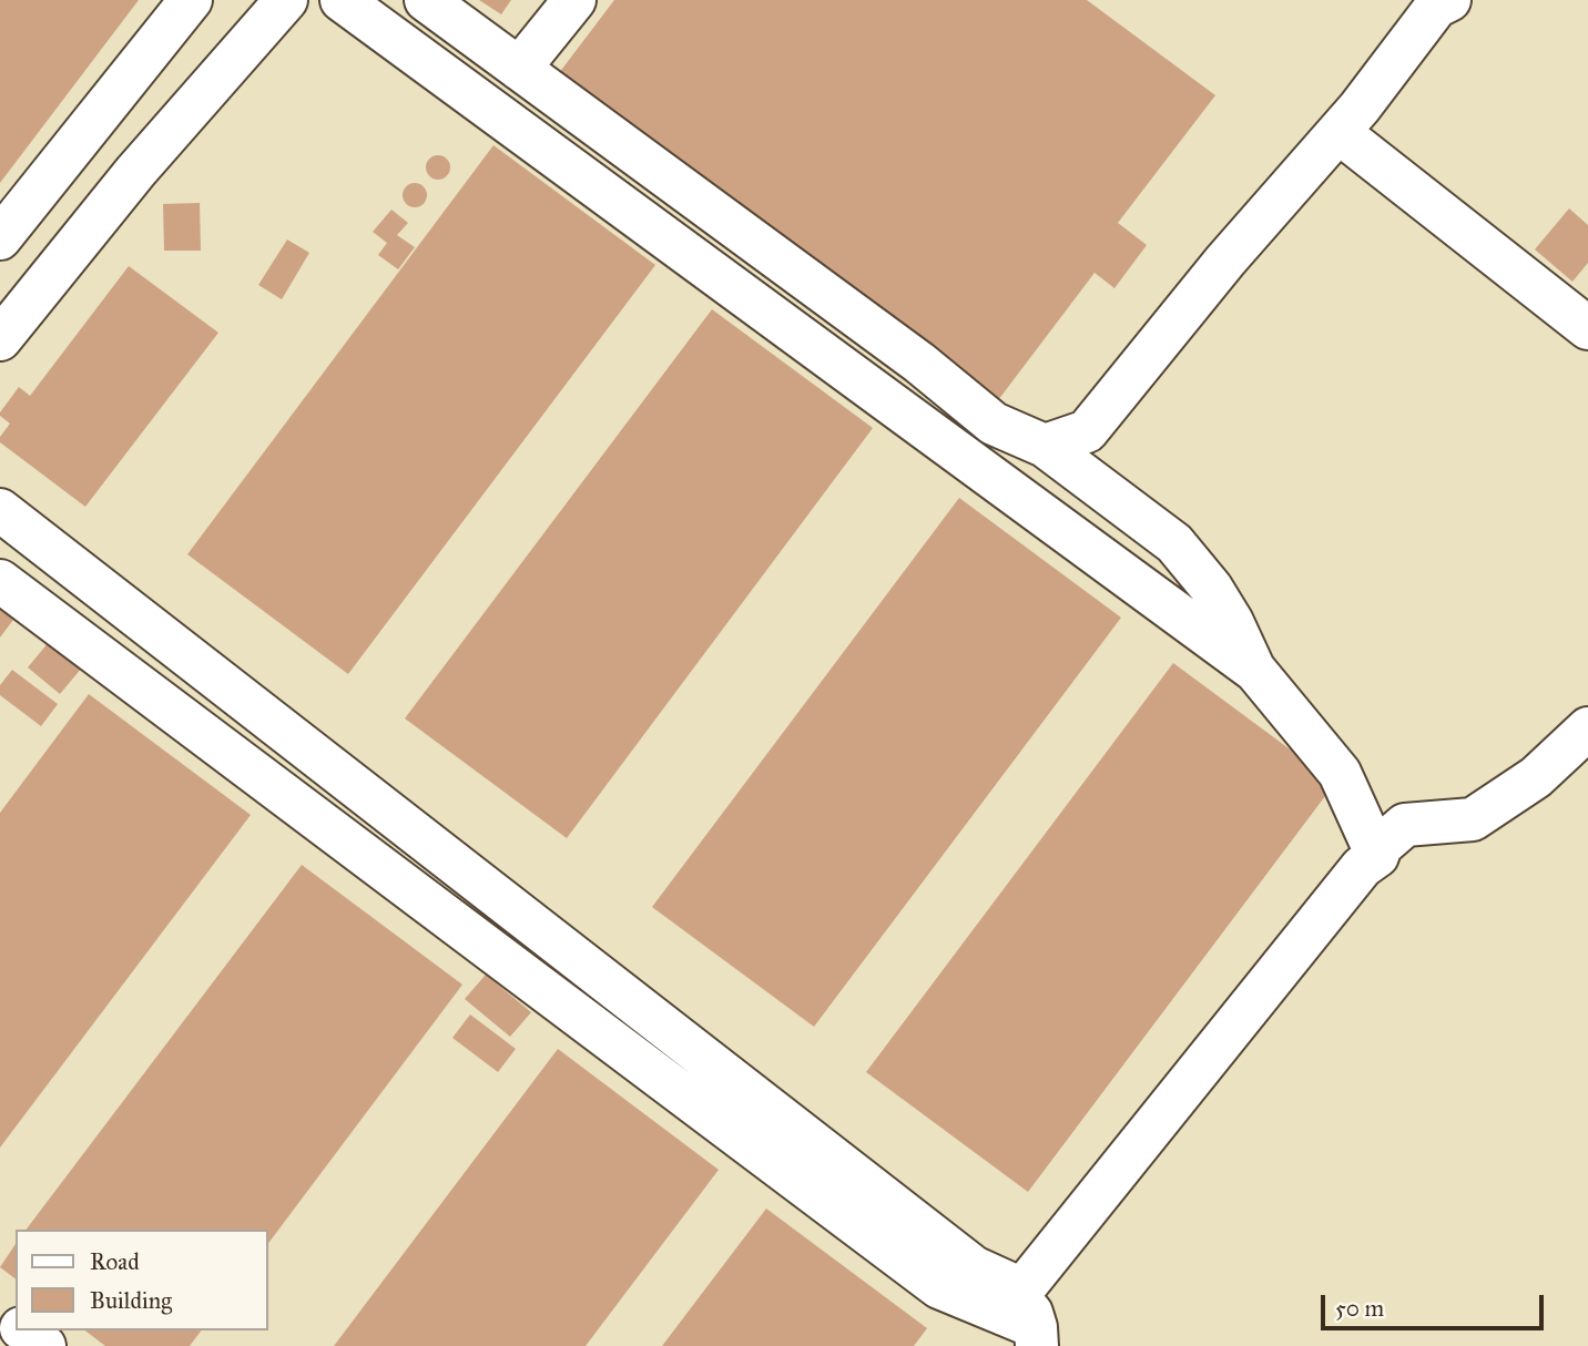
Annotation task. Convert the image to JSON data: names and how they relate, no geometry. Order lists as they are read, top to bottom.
{
  "legend": ["Road", "Building"],
  "scale_bar": "50 m"
}
